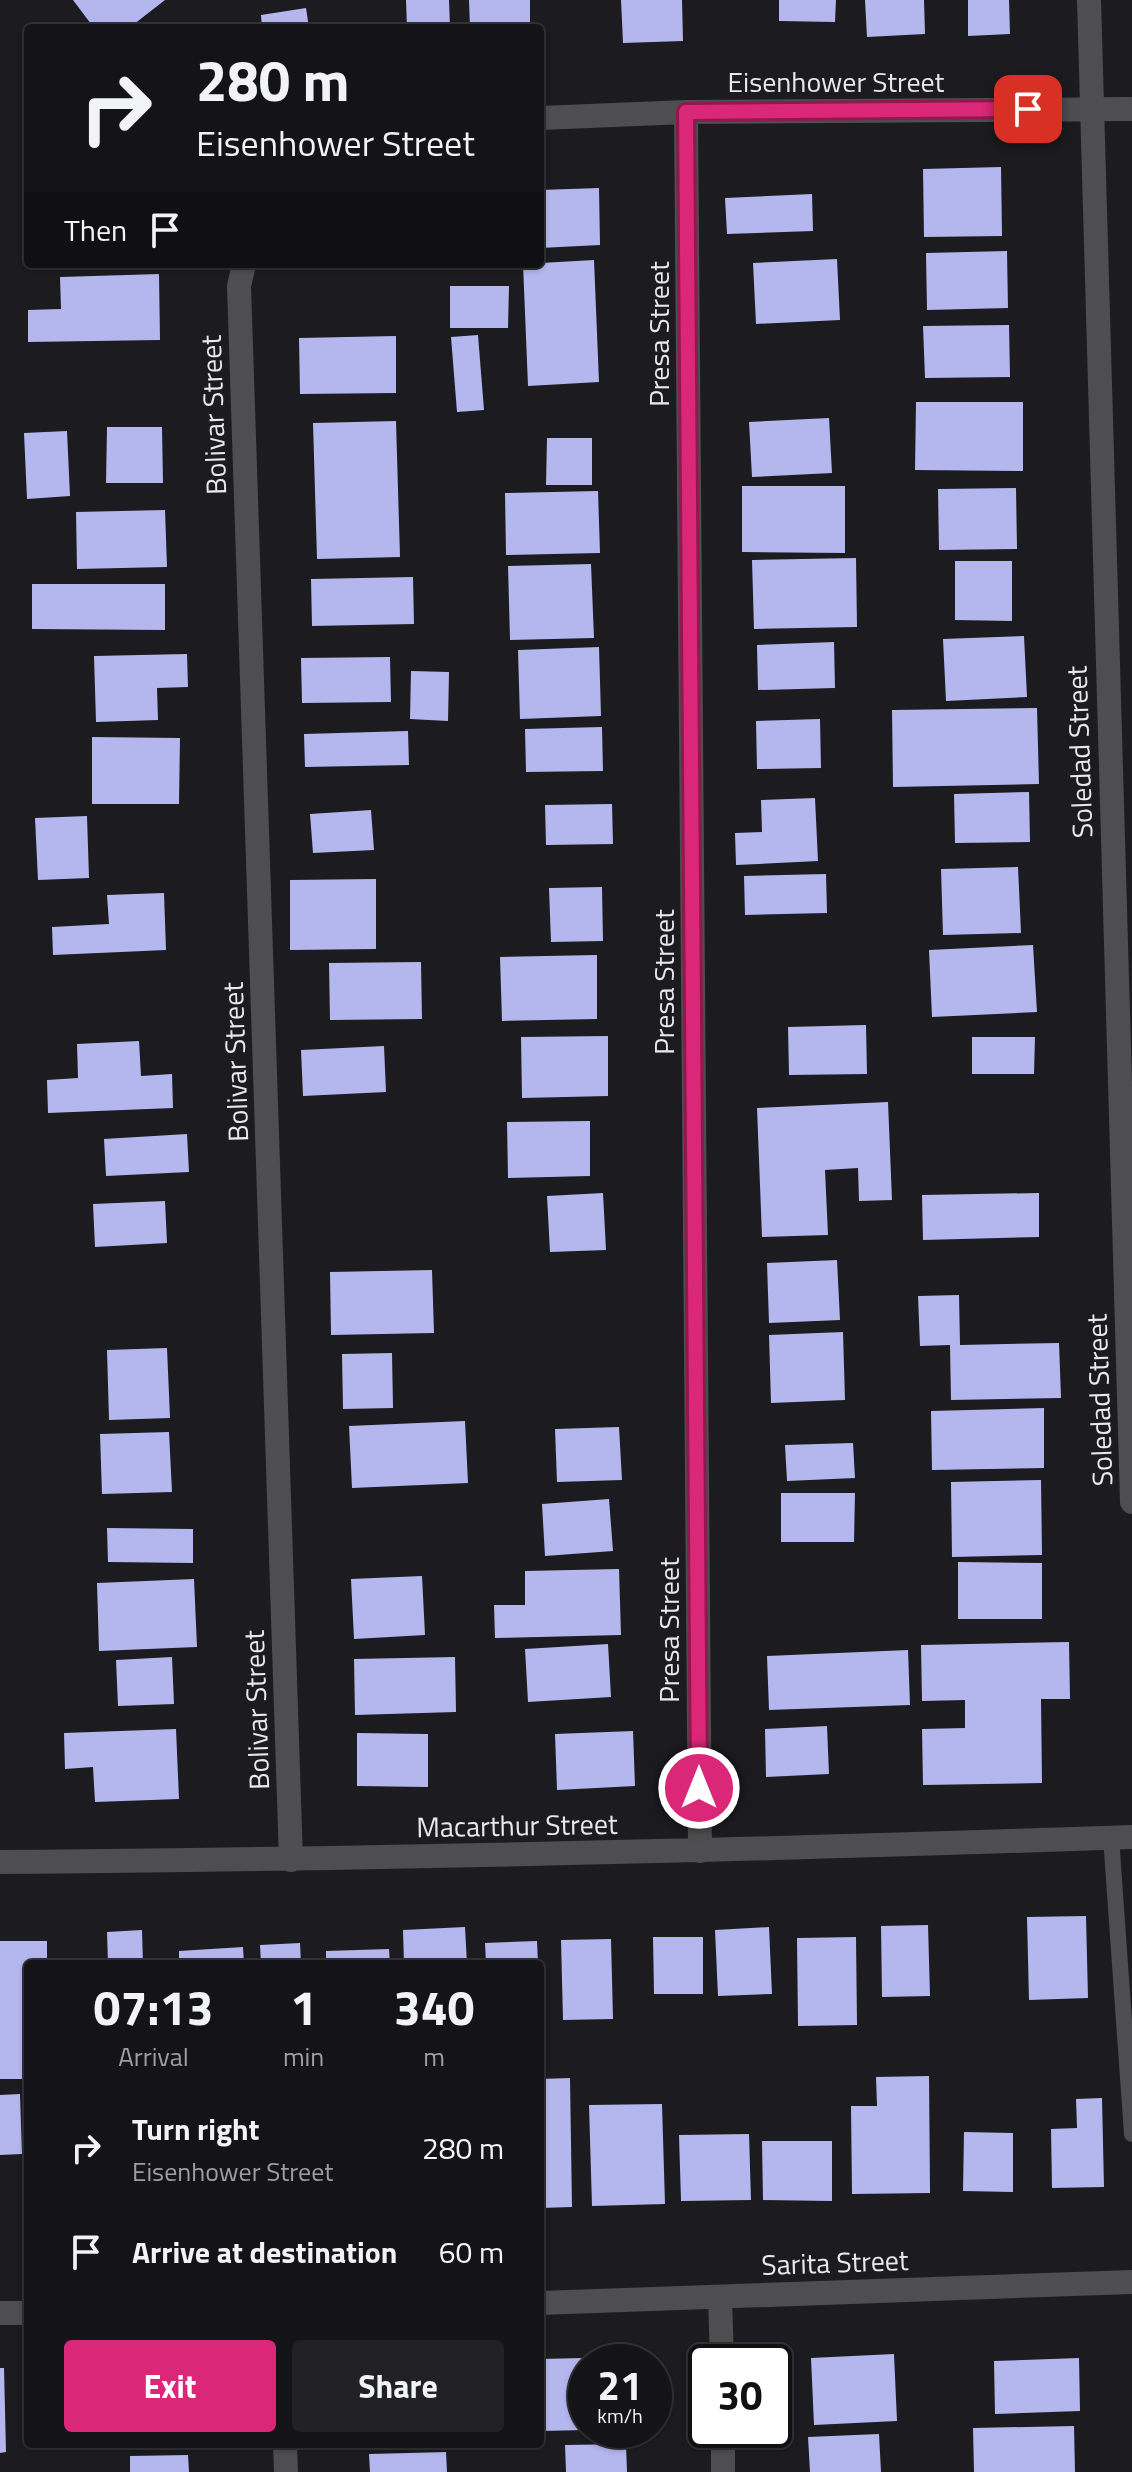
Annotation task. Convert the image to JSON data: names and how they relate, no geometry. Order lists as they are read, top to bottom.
{
  "streets": {
    "street": [
      "Eisenhower Street",
      "Presa Street",
      "Bolivar Street",
      "Soledad Street",
      "Macarthur Street",
      "Sarita Street"
    ]
  },
  "crossings": [
    ["Eisenhower Street", "Presa Street"],
    ["Eisenhower Street", "Soledad Street"],
    ["Presa Street", "Macarthur Street"],
    ["Bolivar Street", "Macarthur Street"]
  ],
  "page": {
    "turn": ["280 m", "Eisenhower Street"],
    "then": "Then",
    "eta": [
      "07:13",
      "Arrival",
      "1",
      "min",
      "340",
      "m"
    ],
    "list": [
      {
        "name": "Turn right",
        "note": "Eisenhower Street",
        "value": "280 m"
      },
      {
        "name": "Arrive at destination",
        "value": "60 m"
      }
    ],
    "buttons": ["Exit", "Share"],
    "speed": "21 km/h",
    "limit": "30"
  }
}
